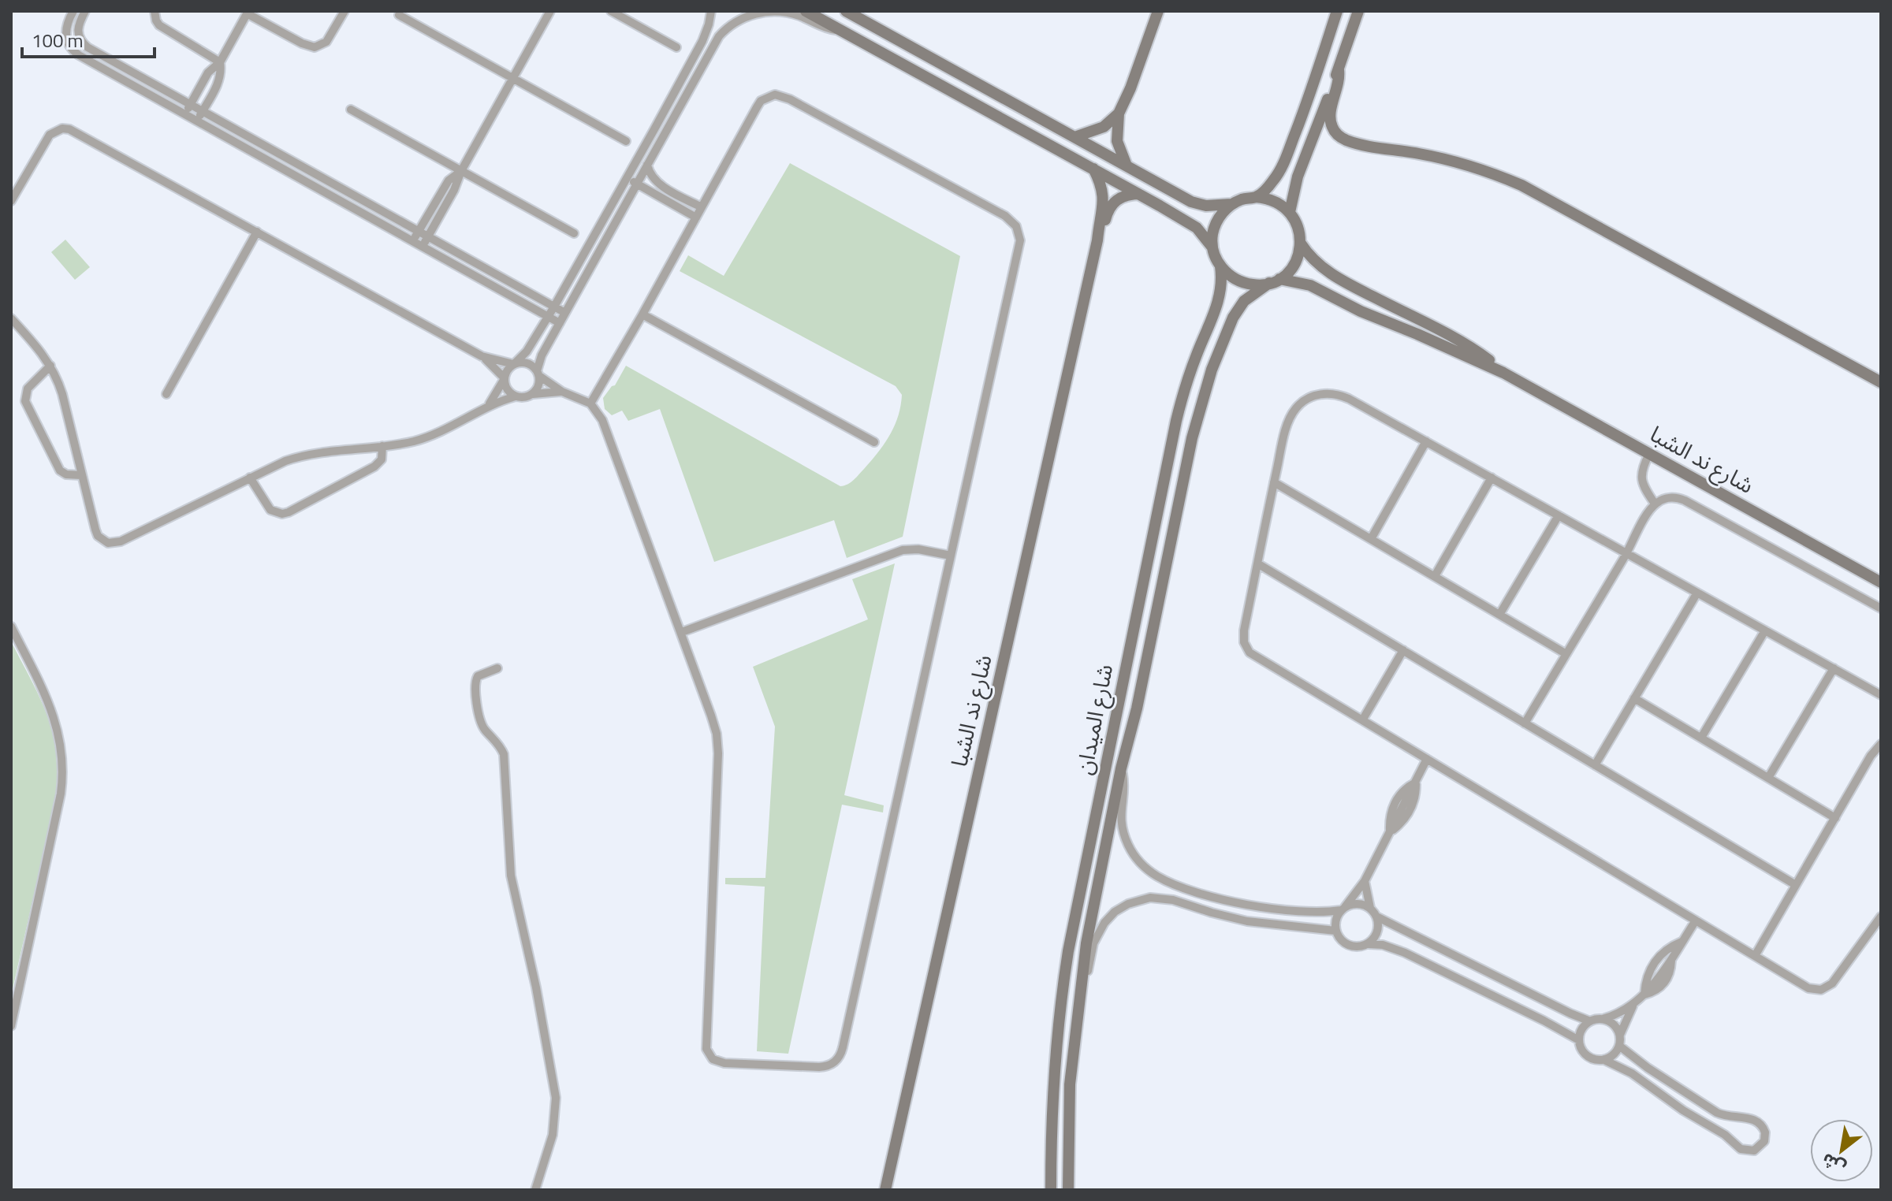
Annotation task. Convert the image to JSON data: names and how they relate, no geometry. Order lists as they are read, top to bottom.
{
  "streets": {
    "street": ["شارع ند الشبا", "شارع الميدان"]
  },
  "crossings": [
    ["شارع ند الشبا", "شارع الميدان"]
  ],
  "scale_bar": "100 m",
  "north": "bottom left"
}
